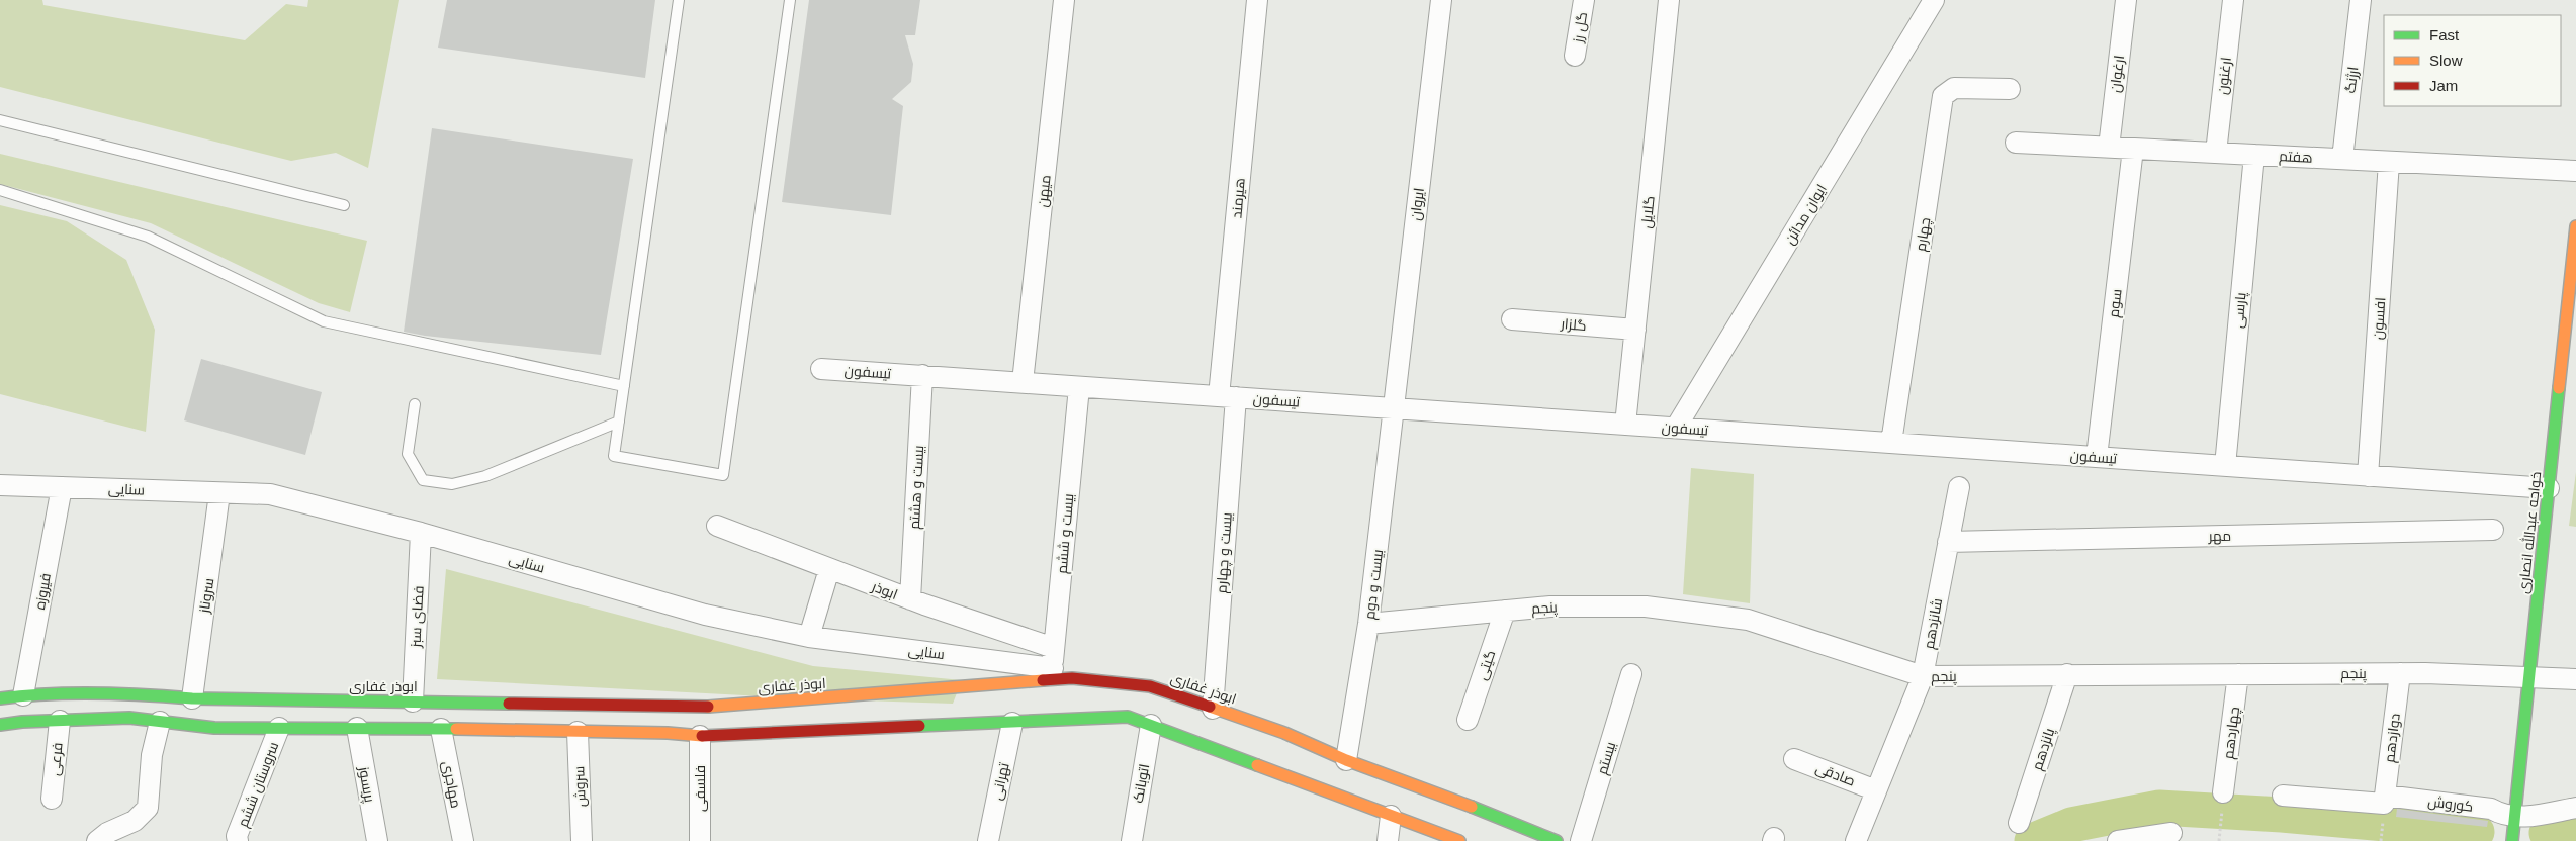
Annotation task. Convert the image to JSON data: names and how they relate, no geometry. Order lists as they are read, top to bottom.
{
  "streets": {
    "main road": ["خواجه عبدالله انصاری", "ابوذر غفاری"],
    "street": [
      "گل رز",
      "ارغوان",
      "ارغنون",
      "ارژنگ",
      "هفتم",
      "میهن",
      "هیرمند",
      "ایروان",
      "گلایل",
      "ایوان مدائن",
      "چهارم",
      "سوم",
      "پارسی",
      "افسون",
      "گلزار",
      "تیسفون",
      "بیست و هشتم",
      "سنایی",
      "بیست و ششم",
      "مهر",
      "بیست و چهارم",
      "بیست و دوم",
      "ابوذر",
      "فیروزه",
      "سروناز",
      "پنجم",
      "فضای سبز",
      "شانزدهم",
      "گیتی",
      "چهاردهم",
      "دوازدهم",
      "پانزدهم",
      "بیستم",
      "فرعی",
      "صادقی",
      "تهرانی",
      "اتوبانک",
      "سروستان ششم",
      "پریسوز",
      "مهاجری",
      "سروش",
      "فلسفی",
      "کوروش"
    ]
  },
  "crossings": [
    ["ارغوان", "هفتم"],
    ["ارغنون", "هفتم"],
    ["ارژنگ", "هفتم"],
    ["هفتم", "سوم"],
    ["هفتم", "پارسی"],
    ["هفتم", "افسون"],
    ["میهن", "تیسفون"],
    ["هیرمند", "تیسفون"],
    ["هیرمند", "بیست و چهارم"],
    ["ایروان", "تیسفون"],
    ["ایروان", "بیست و دوم"],
    ["گلایل", "گلزار"],
    ["گلایل", "تیسفون"],
    ["ایوان مدائن", "تیسفون"],
    ["چهارم", "تیسفون"],
    ["سوم", "تیسفون"],
    ["پارسی", "تیسفون"],
    ["افسون", "تیسفون"],
    ["تیسفون", "بیست و هشتم"],
    ["تیسفون", "خواجه عبدالله انصاری"],
    ["تیسفون", "بیست و ششم"],
    ["تیسفون", "بیست و چهارم"],
    ["تیسفون", "بیست و دوم"],
    ["بیست و هشتم", "ابوذر"],
    ["سنایی", "بیست و ششم"],
    ["سنایی", "ابوذر"],
    ["سنایی", "فیروزه"],
    ["سنایی", "سروناز"],
    ["سنایی", "فضای سبز"],
    ["سنایی", "ابوذر غفاری"],
    ["خواجه عبدالله انصاری", "پنجم"],
    ["خواجه عبدالله انصاری", "کوروش"],
    ["بیست و ششم", "ابوذر"],
    ["بیست و ششم", "ابوذر غفاری"],
    ["مهر", "شانزدهم"],
    ["بیست و چهارم", "ابوذر غفاری"],
    ["بیست و دوم", "پنجم"],
    ["بیست و دوم", "ابوذر غفاری"],
    ["ابوذر", "ابوذر غفاری"],
    ["فیروزه", "ابوذر غفاری"],
    ["سروناز", "ابوذر غفاری"],
    ["پنجم", "شانزدهم"],
    ["پنجم", "گیتی"],
    ["پنجم", "چهاردهم"],
    ["پنجم", "دوازدهم"],
    ["پنجم", "پانزدهم"],
    ["فضای سبز", "ابوذر غفاری"],
    ["شانزدهم", "صادقی"],
    ["دوازدهم", "کوروش"]
  ],
  "legend": ["Fast", "Slow", "Jam"]
}
